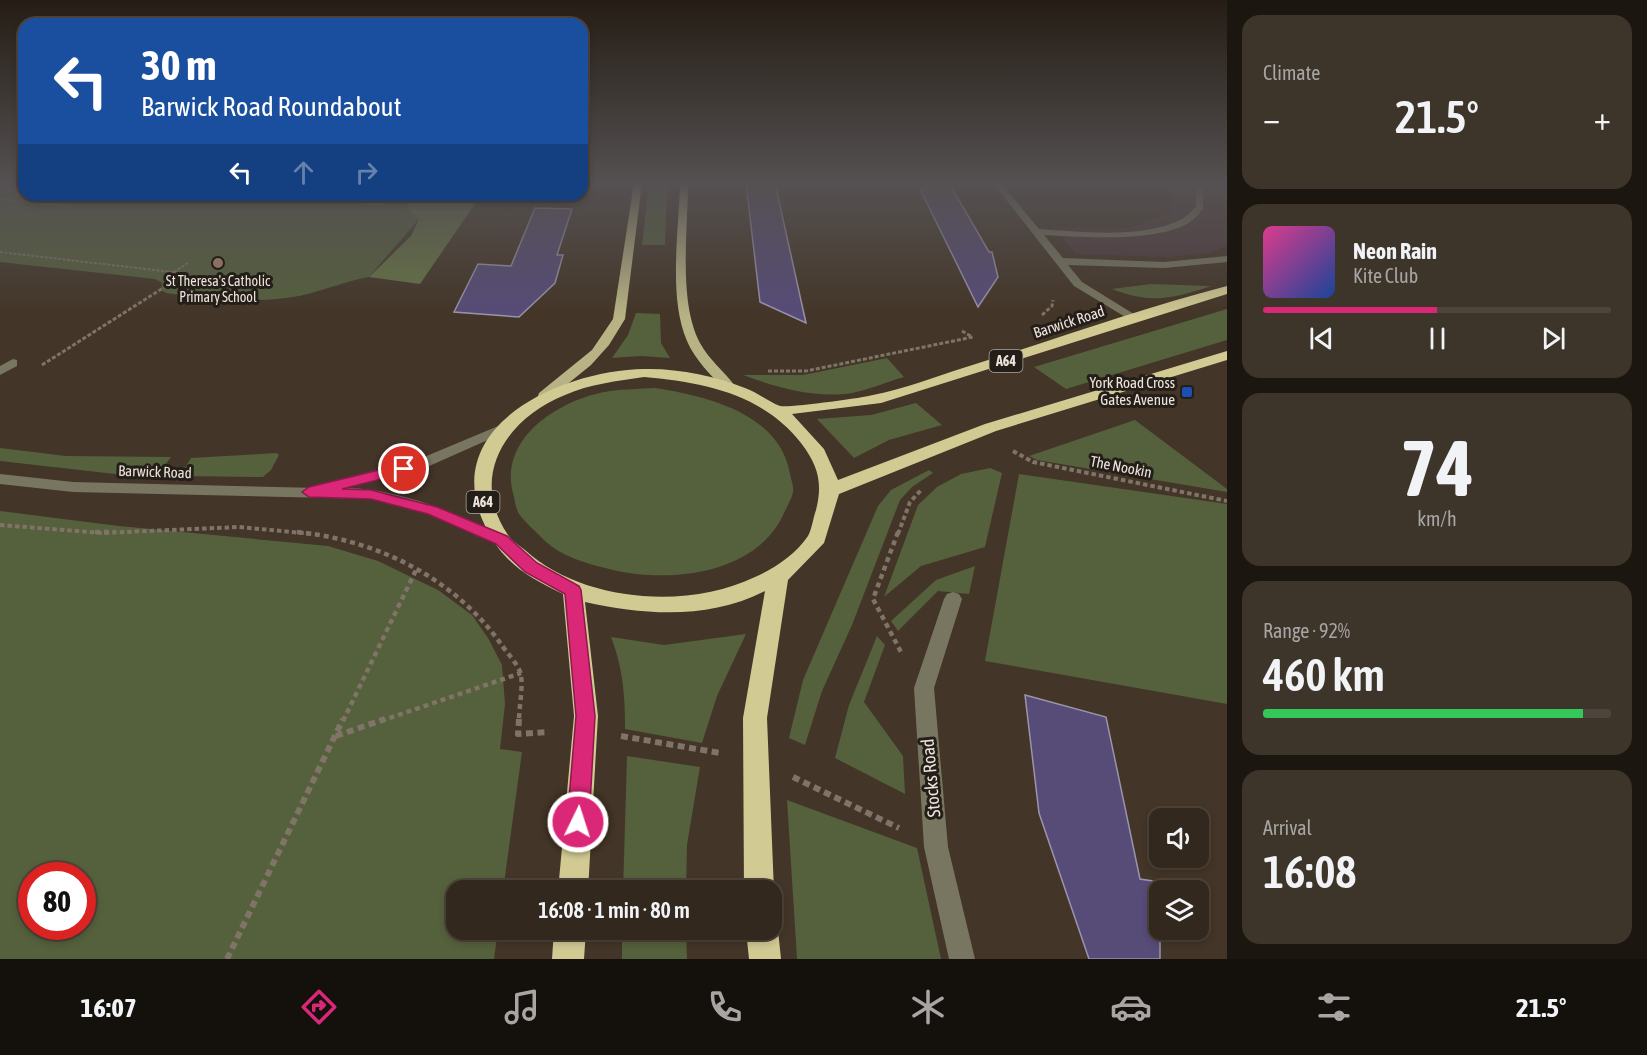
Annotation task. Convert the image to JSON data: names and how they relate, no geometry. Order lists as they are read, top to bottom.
{
  "streets": {
    "highway": ["Barwick Road", "A64"],
    "street": ["Stocks Road"],
    "path": ["The Nookin"]
  },
  "crossings": [
    ["Barwick Road", "A64"]
  ],
  "places": {
    "other": ["St Theresa's Catholic Primary School"],
    "transit": ["York Road Cross Gates Avenue"]
  },
  "page": {
    "tile": [
      "Climate",
      ["74", "km/h"],
      ["Range · 92%", "460 km"],
      ["Arrival", "16:08"]
    ],
    "turn": ["30 m", "Barwick Road Roundabout"],
    "heat": ["−", "21.5°", "+"],
    "song": ["Neon Rain", "Kite Club"],
    "limit": "80",
    "trip": "16:08 · 1 min · 80 m",
    "tabs": ["16:07", "21.5°"]
  }
}
